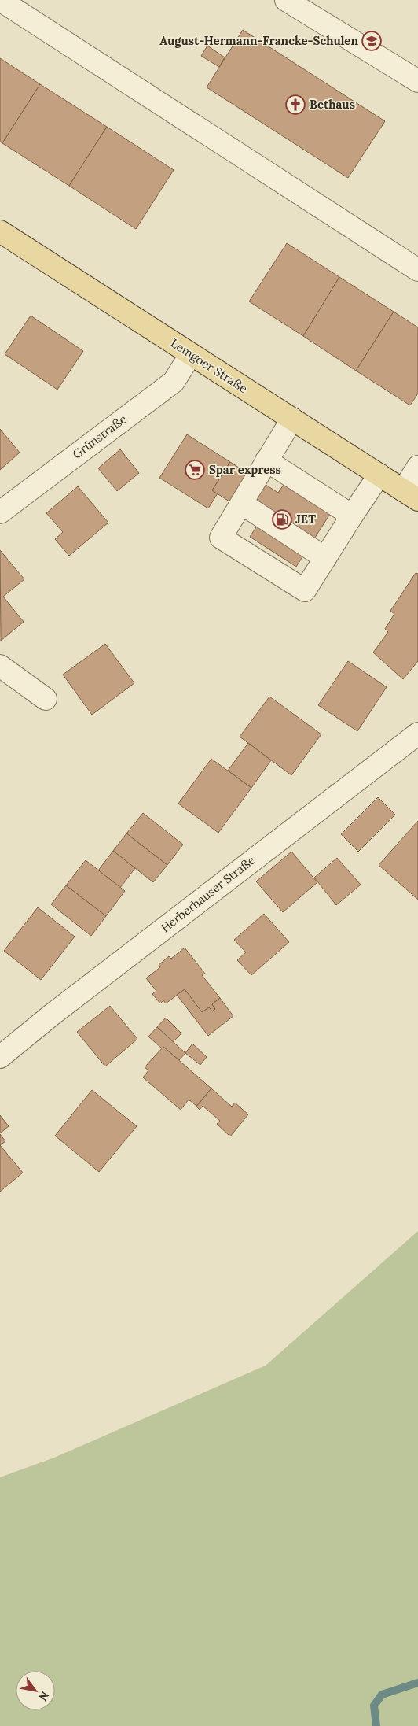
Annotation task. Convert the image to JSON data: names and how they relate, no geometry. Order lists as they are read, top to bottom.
{
  "streets": {
    "main road": ["Lemgoer Straße"],
    "street": ["Grünstraße", "Herberhauser Straße"]
  },
  "crossings": [
    ["Lemgoer Straße", "Grünstraße"]
  ],
  "places": {
    "school or university": ["August-Hermann-Francke-Schulen"],
    "church": ["Bethaus"],
    "supermarket": ["Spar express"],
    "fuel station": ["JET"]
  },
  "north": "bottom right"
}
